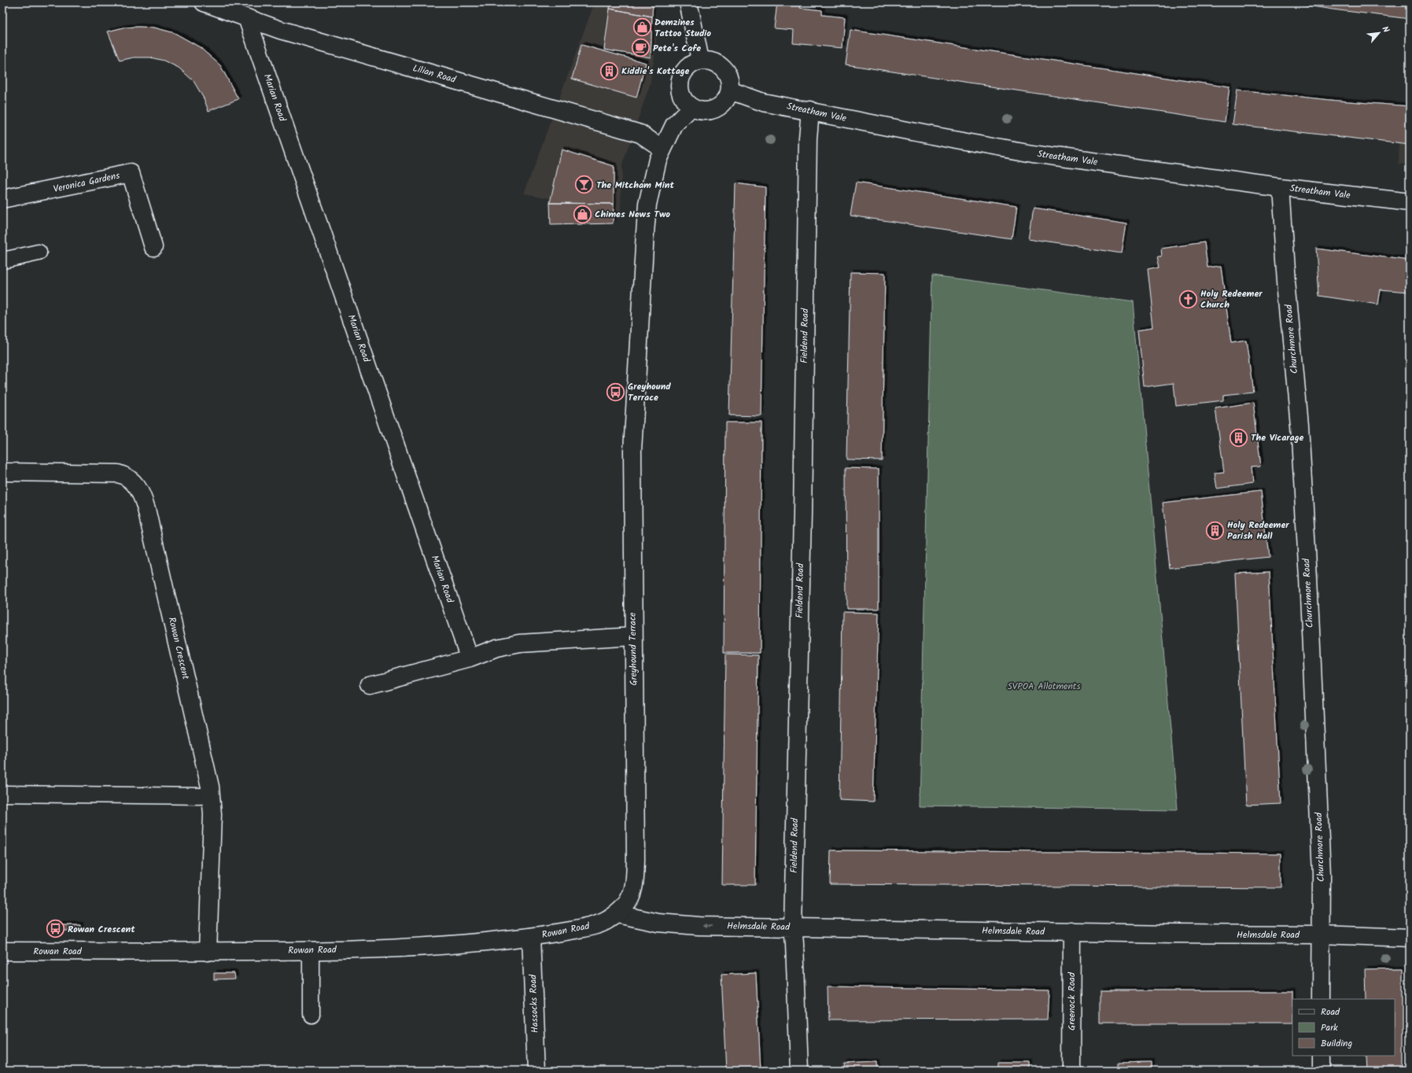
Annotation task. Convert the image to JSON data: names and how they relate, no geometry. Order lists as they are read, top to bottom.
{
  "streets": {
    "street": [
      "Lilian Road",
      "Marian Road",
      "Streatham Vale",
      "Veronica Gardens",
      "Fieldend Road",
      "Churchmore Road",
      "Rowan Crescent",
      "Greyhound Terrace",
      "Helmsdale Road",
      "Rowan Road",
      "Greenock Road",
      "Hassocks Road"
    ]
  },
  "crossings": [
    ["Lilian Road", "Marian Road"],
    ["Lilian Road", "Greyhound Terrace"],
    ["Streatham Vale", "Fieldend Road"],
    ["Streatham Vale", "Churchmore Road"],
    ["Streatham Vale", "Greyhound Terrace"],
    ["Fieldend Road", "Helmsdale Road"],
    ["Churchmore Road", "Helmsdale Road"],
    ["Rowan Crescent", "Rowan Road"],
    ["Greyhound Terrace", "Helmsdale Road"],
    ["Greyhound Terrace", "Rowan Road"],
    ["Helmsdale Road", "Rowan Road"],
    ["Helmsdale Road", "Greenock Road"],
    ["Rowan Road", "Hassocks Road"]
  ],
  "parks": ["SVPOA Allotments"],
  "places": {
    "shop": ["Demzines Tattoo Studio", "Chimes News Two"],
    "cafe": ["Pete's Cafe"],
    "building": ["Kiddie's Kottage", "The Vicarage", "Holy Redeemer Parish Hall"],
    "bar": ["The Mitcham Mint"],
    "church": ["Holy Redeemer Church"],
    "bus stop": ["Greyhound Terrace", "Rowan Crescent"]
  },
  "legend": ["Road", "Park", "Building"],
  "north": "top right"
}
